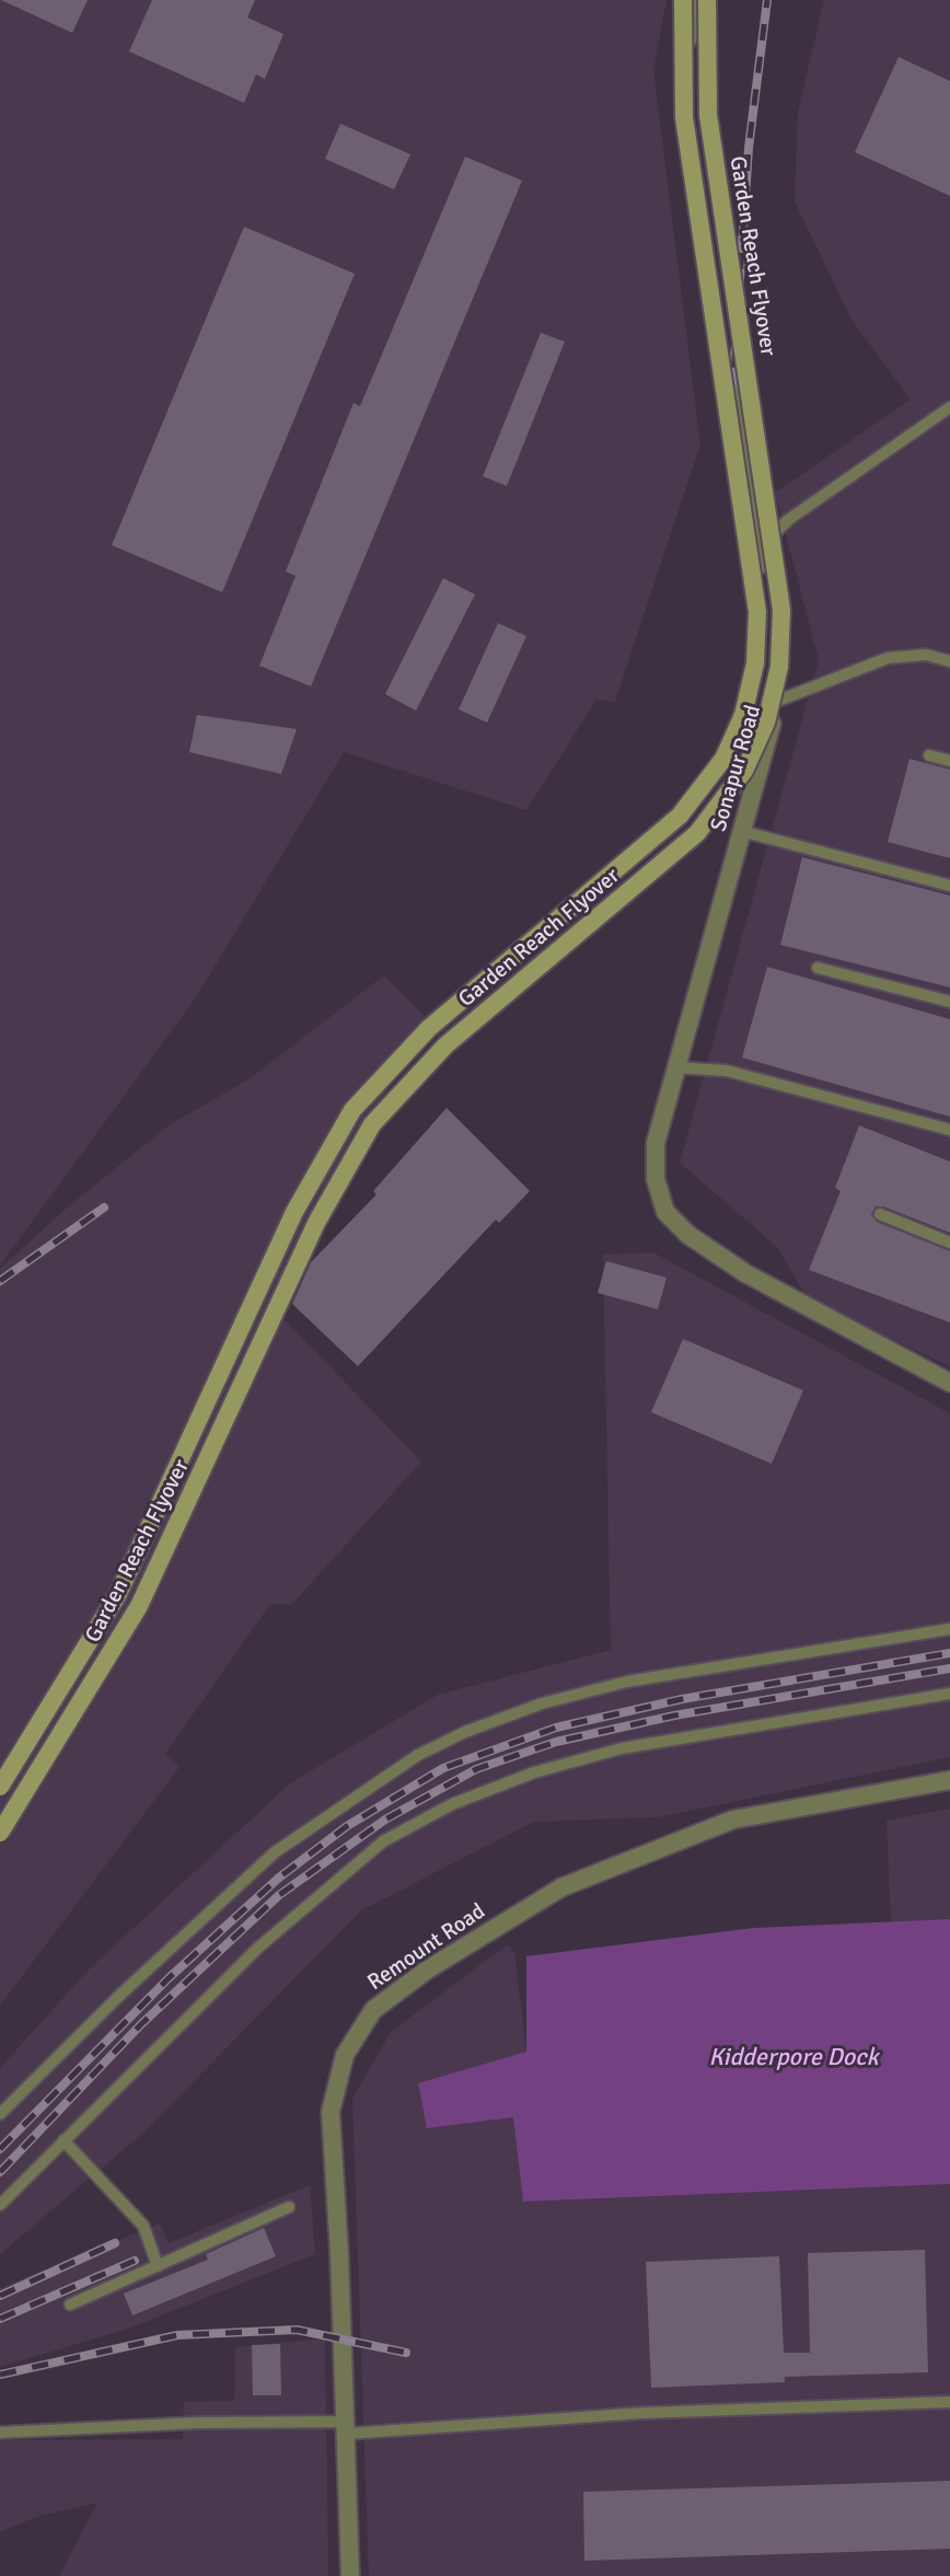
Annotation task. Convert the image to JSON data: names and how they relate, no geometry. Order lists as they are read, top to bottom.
{
  "streets": {
    "main road": ["Garden Reach Flyover"],
    "street": ["Sonapur Road", "Remount Road"]
  },
  "water": ["Kidderpore Dock"]
}
